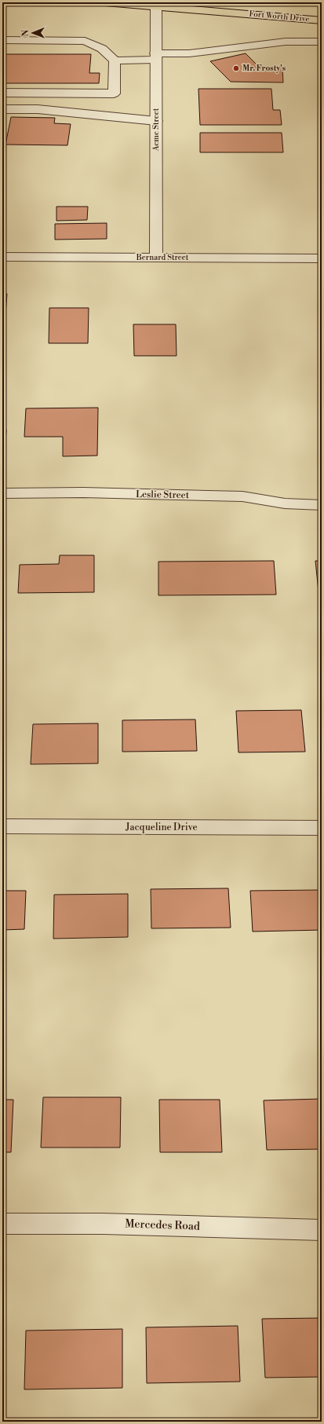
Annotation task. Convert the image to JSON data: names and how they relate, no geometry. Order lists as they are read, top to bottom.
{
  "streets": {
    "main road": ["Fort Worth Drive"],
    "street": [
      "Acme Street",
      "Bernard Street",
      "Leslie Street",
      "Jacqueline Drive",
      "Mercedes Road"
    ]
  },
  "crossings": [
    ["Fort Worth Drive", "Acme Street"],
    ["Acme Street", "Bernard Street"]
  ],
  "places": ["Mr. Frosty's"],
  "north": "left"
}
